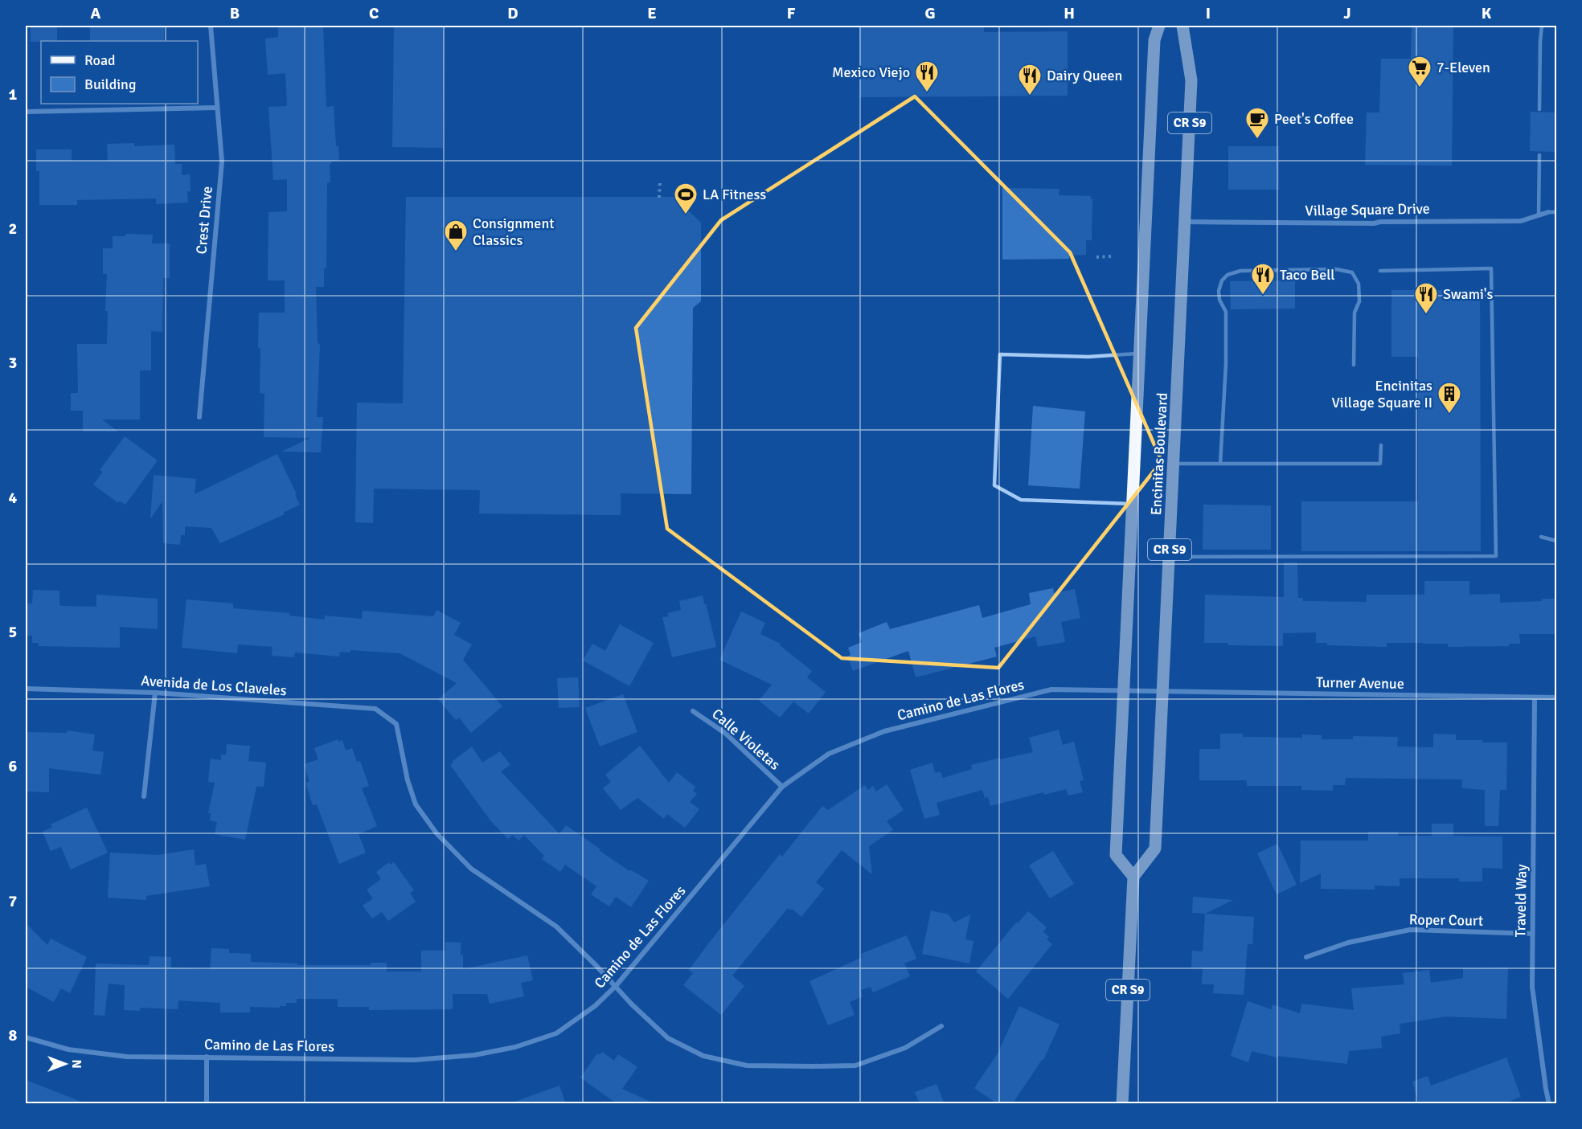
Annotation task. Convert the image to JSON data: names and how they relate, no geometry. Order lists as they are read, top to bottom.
{
  "streets": {
    "main road": ["CR S9", "Encinitas Boulevard"],
    "street": [
      "Village Square Drive",
      "Crest Drive",
      "Turner Avenue",
      "Avenida de Los Claveles",
      "Camino de Las Flores",
      "Calle Violetas",
      "Traveld Way",
      "Roper Court"
    ]
  },
  "crossings": [
    ["CR S9", "Encinitas Boulevard"],
    ["Village Square Drive", "Encinitas Boulevard"],
    ["Encinitas Boulevard", "Turner Avenue"],
    ["Encinitas Boulevard", "Camino de Las Flores"],
    ["Turner Avenue", "Camino de Las Flores"],
    ["Turner Avenue", "Traveld Way"],
    ["Avenida de Los Claveles", "Camino de Las Flores"],
    ["Camino de Las Flores", "Calle Violetas"],
    ["Traveld Way", "Roper Court"]
  ],
  "places": {
    "supermarket": ["7-Eleven"],
    "restaurant": [
      "Mexico Viejo",
      "Dairy Queen",
      "Taco Bell",
      "Swami's"
    ],
    "cafe": ["Peet's Coffee"],
    "sports": ["LA Fitness"],
    "shop": ["Consignment Classics"],
    "building": ["Encinitas Village Square II"]
  },
  "legend": ["Road", "Building"],
  "north": "right",
  "grid": {
    "columns": [
      "A",
      "B",
      "C",
      "D",
      "E",
      "F",
      "G",
      "H",
      "I",
      "J",
      "K"
    ],
    "rows": [
      "1",
      "2",
      "3",
      "4",
      "5",
      "6",
      "7",
      "8"
    ]
  }
}
